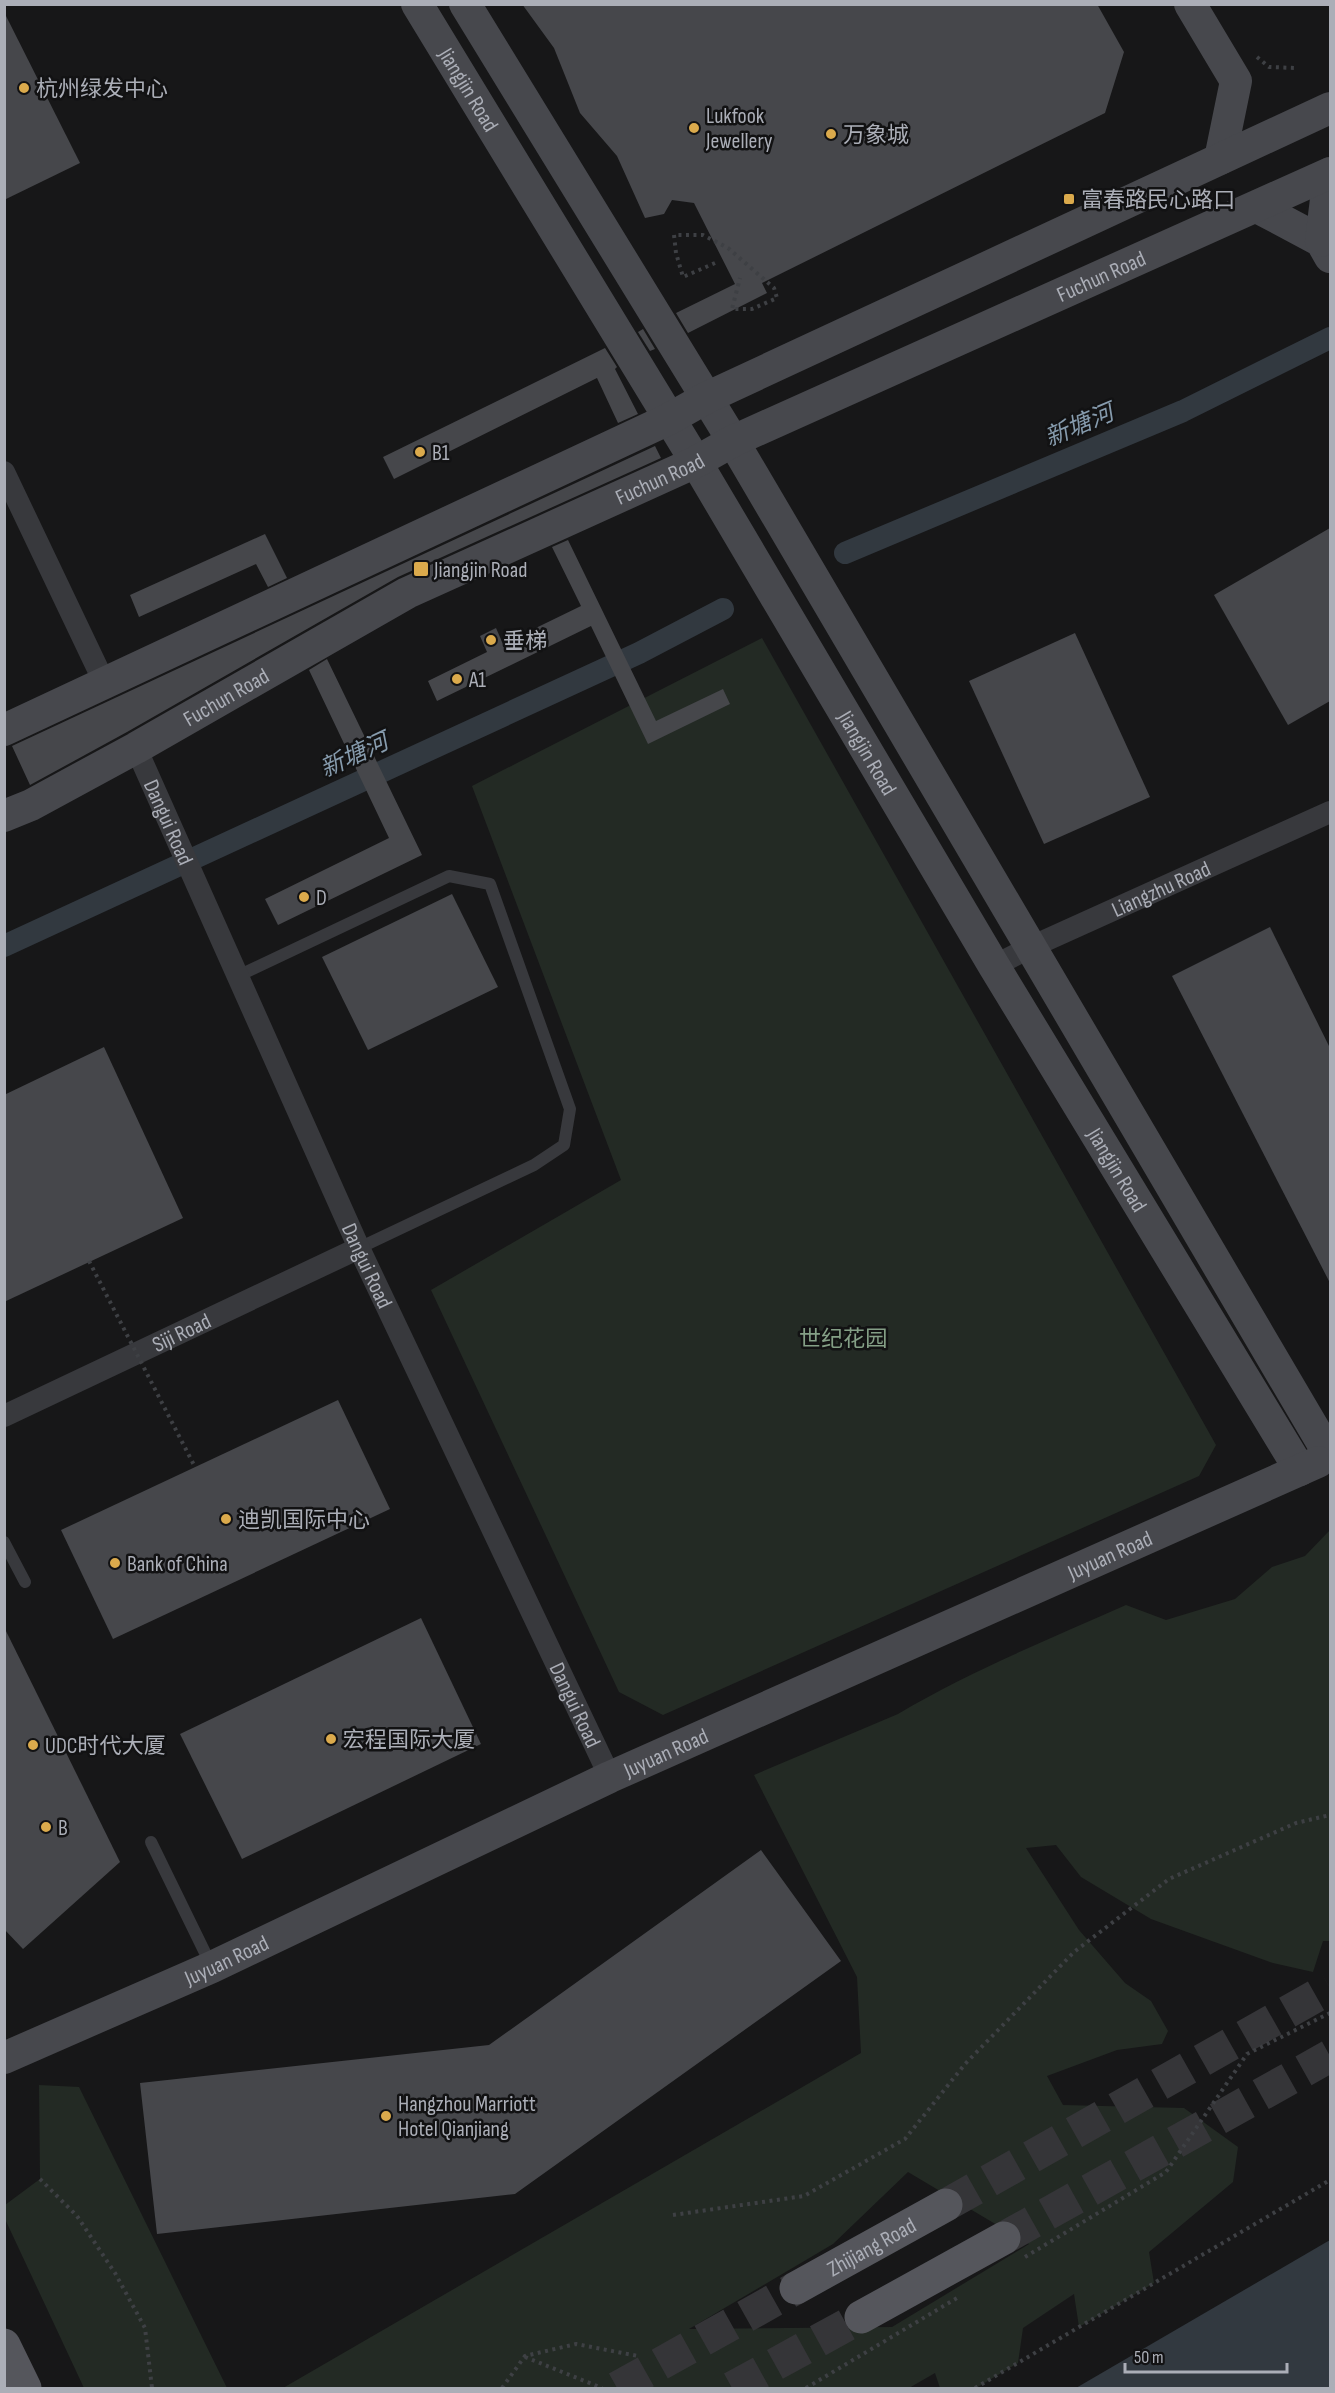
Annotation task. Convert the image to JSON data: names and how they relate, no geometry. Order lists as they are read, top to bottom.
{
  "streets": {
    "main road": ["Zhijiang Road"],
    "street": [
      "Jiangjin Road",
      "Fuchun Road",
      "Dangui Road",
      "Liangzhu Road",
      "Siji Road",
      "Juyuan Road"
    ]
  },
  "crossings": [
    ["Jiangjin Road", "Fuchun Road"],
    ["Jiangjin Road", "Liangzhu Road"],
    ["Jiangjin Road", "Juyuan Road"],
    ["Fuchun Road", "Dangui Road"],
    ["Dangui Road", "Siji Road"],
    ["Dangui Road", "Juyuan Road"]
  ],
  "water": ["新塘河"],
  "parks": ["世纪花园"],
  "places": {
    "other": [
      "杭州绿发中心",
      "Lukfook Jewellery",
      "万象城",
      "B1",
      "垂梯",
      "A1",
      "D",
      "迪凯国际中心",
      "Bank of China",
      "宏程国际大厦",
      "UDC时代大厦",
      "B",
      "Hangzhou Marriott Hotel Qianjiang"
    ],
    "transit": ["富春路民心路口", "Jiangjin Road"]
  },
  "scale_bar": "50 m"
}
